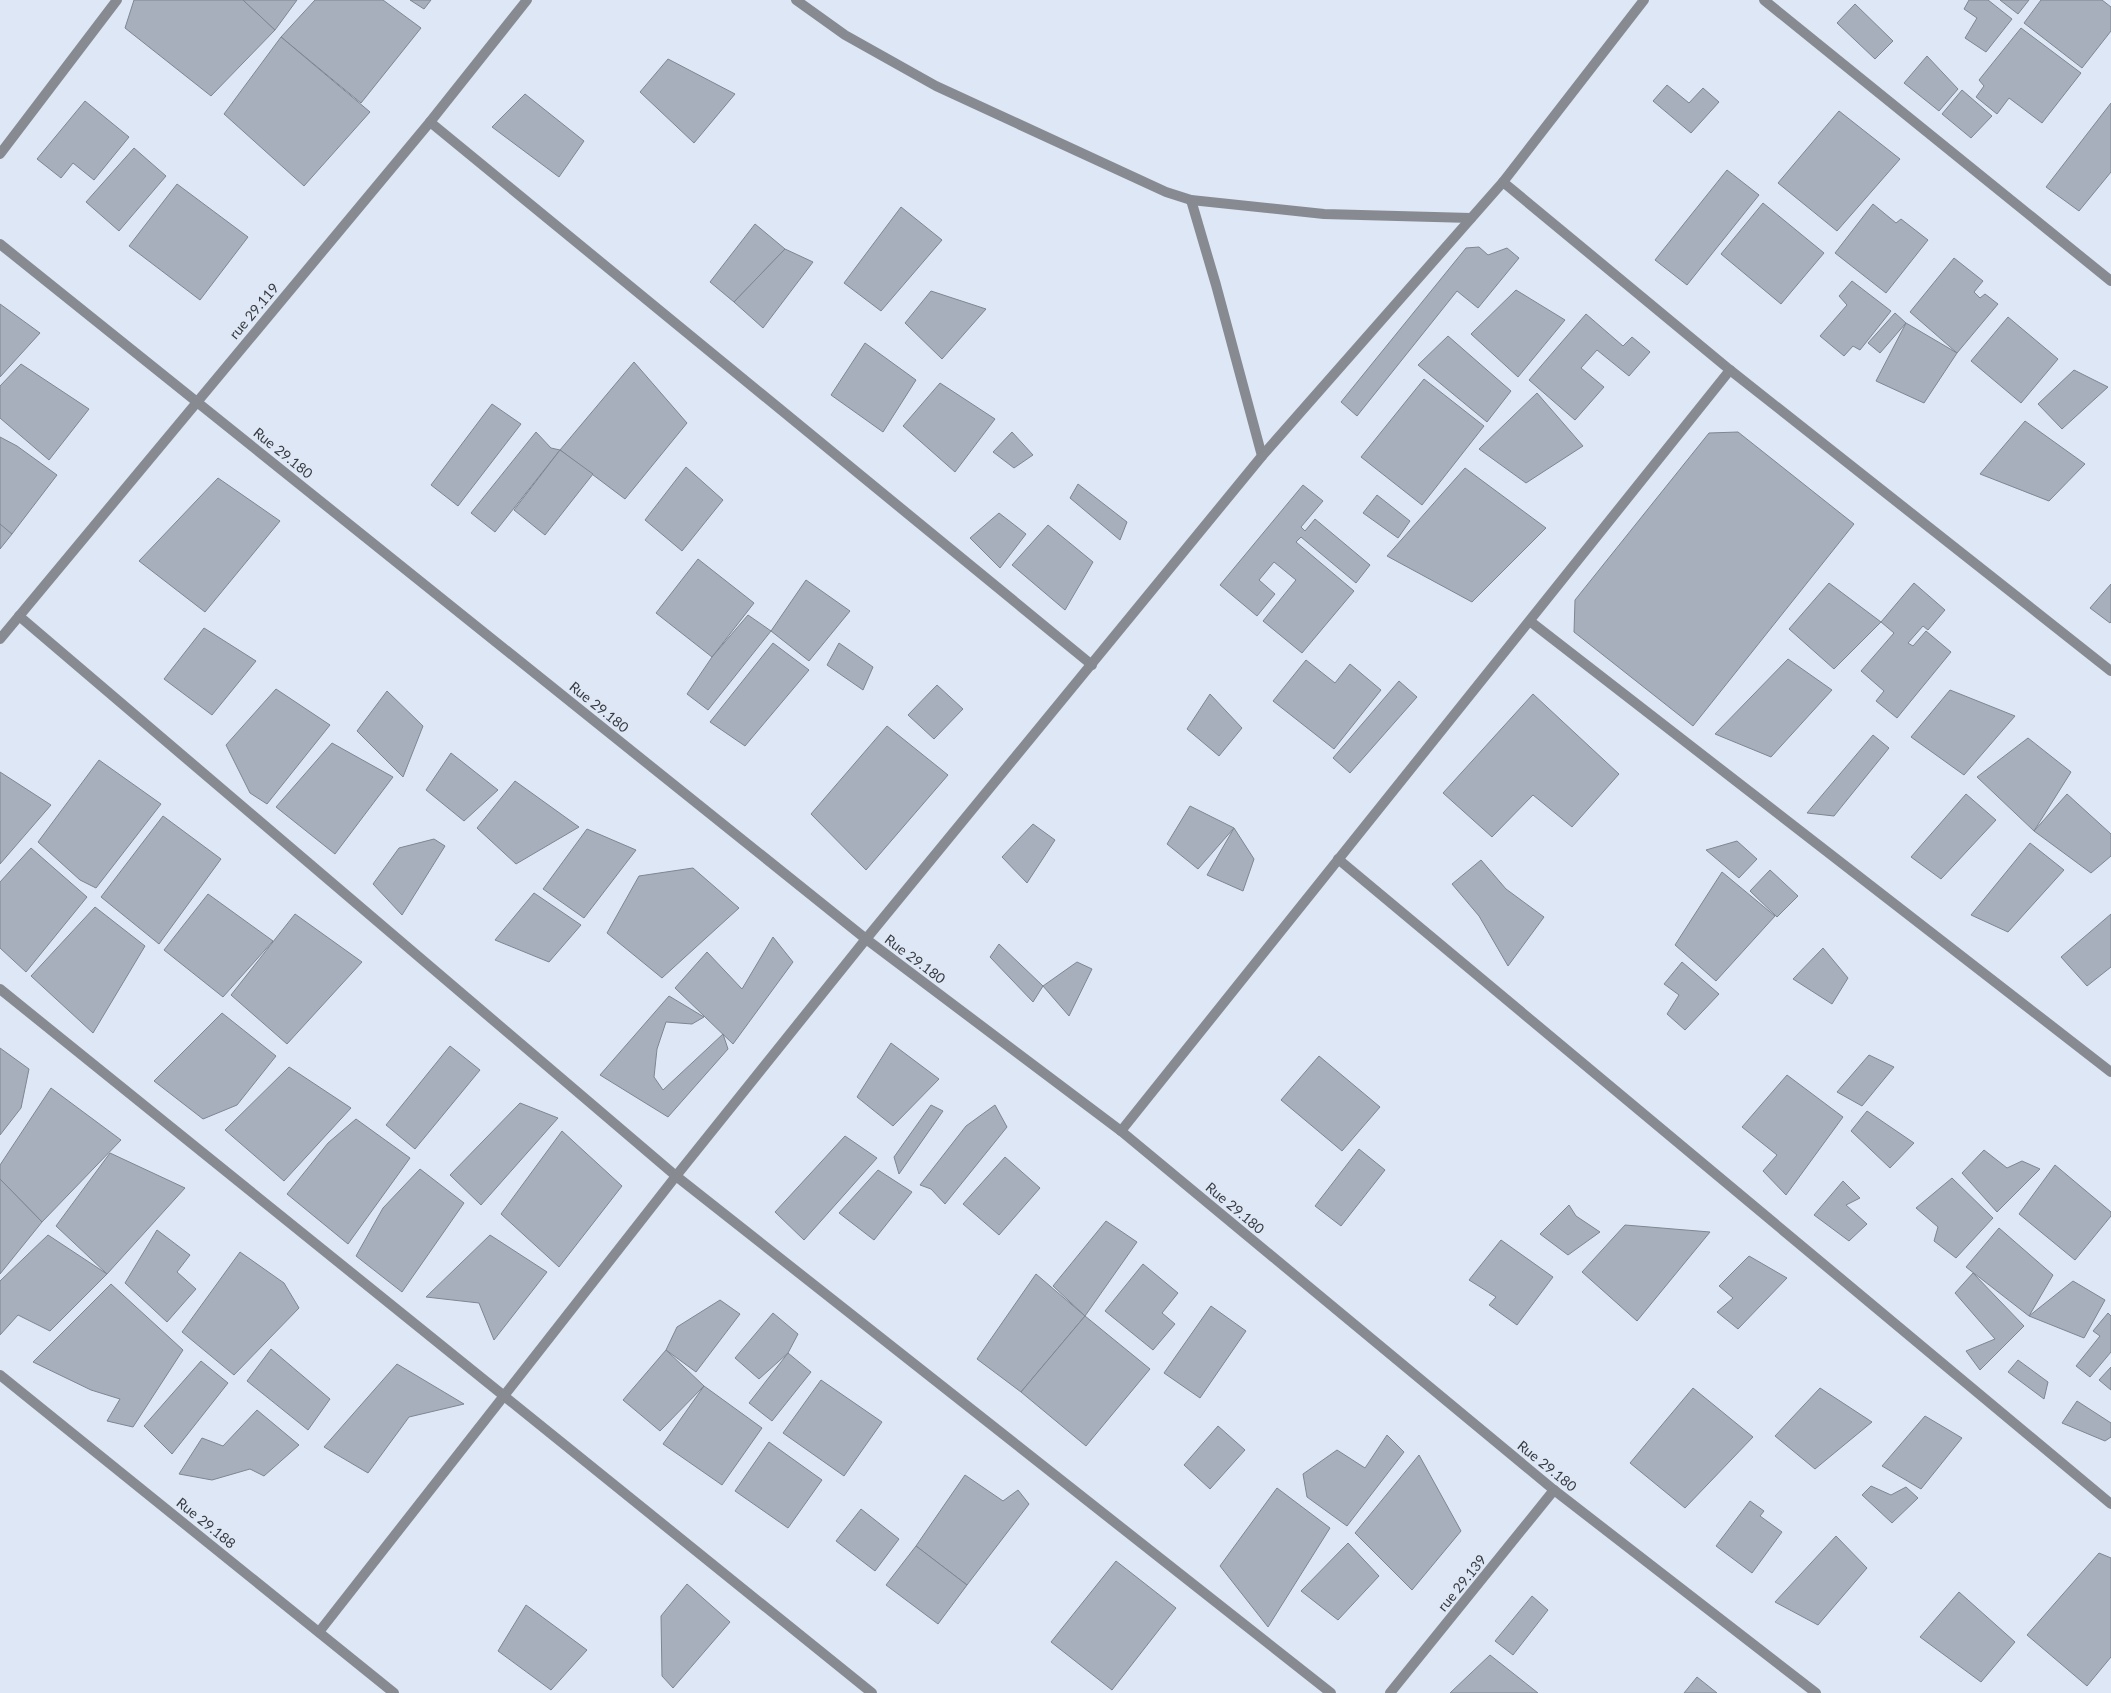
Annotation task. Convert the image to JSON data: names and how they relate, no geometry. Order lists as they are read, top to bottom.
{
  "streets": {
    "street": [
      "rue 29.119",
      "Rue 29.180",
      "Rue 29.188",
      "rue 29.139"
    ]
  },
  "crossings": [
    ["rue 29.119", "Rue 29.180"],
    ["Rue 29.180", "rue 29.139"]
  ]
}
